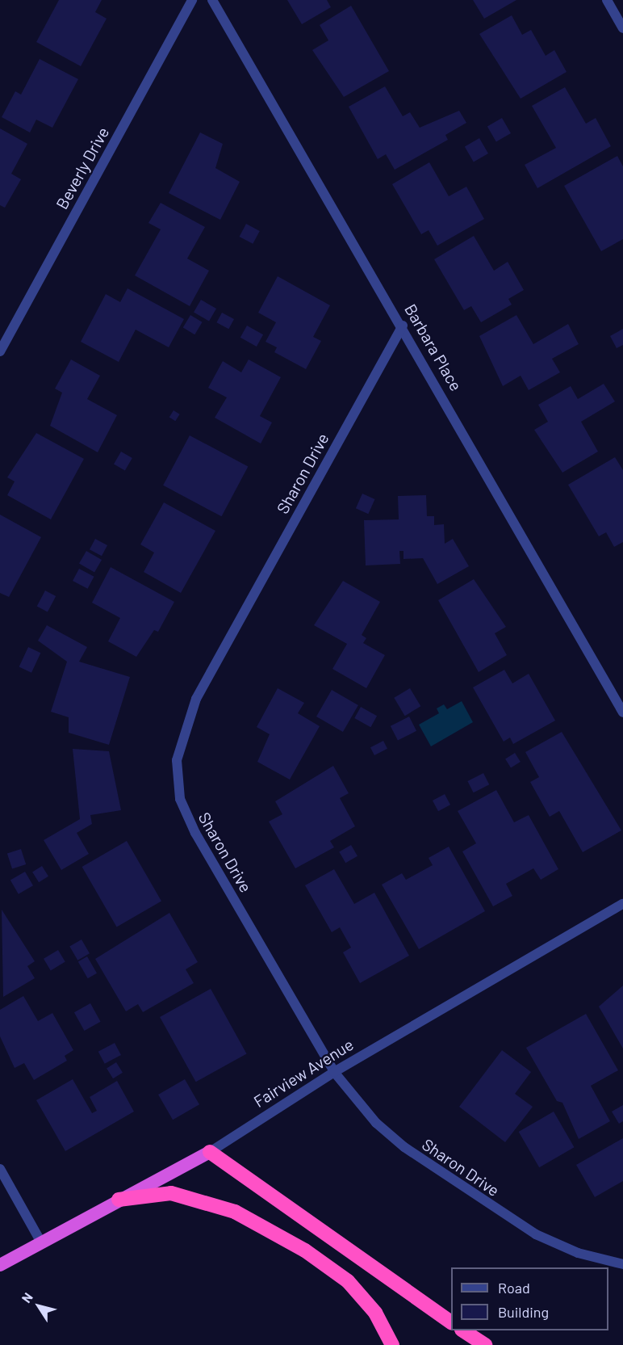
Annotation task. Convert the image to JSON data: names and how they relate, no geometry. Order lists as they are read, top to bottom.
{
  "streets": {
    "highway": ["Fairview Avenue"],
    "street": ["Beverly Drive", "Barbara Place", "Sharon Drive"]
  },
  "crossings": [
    ["Barbara Place", "Sharon Drive"],
    ["Sharon Drive", "Fairview Avenue"]
  ],
  "legend": ["Road", "Building"],
  "north": "top left"
}
